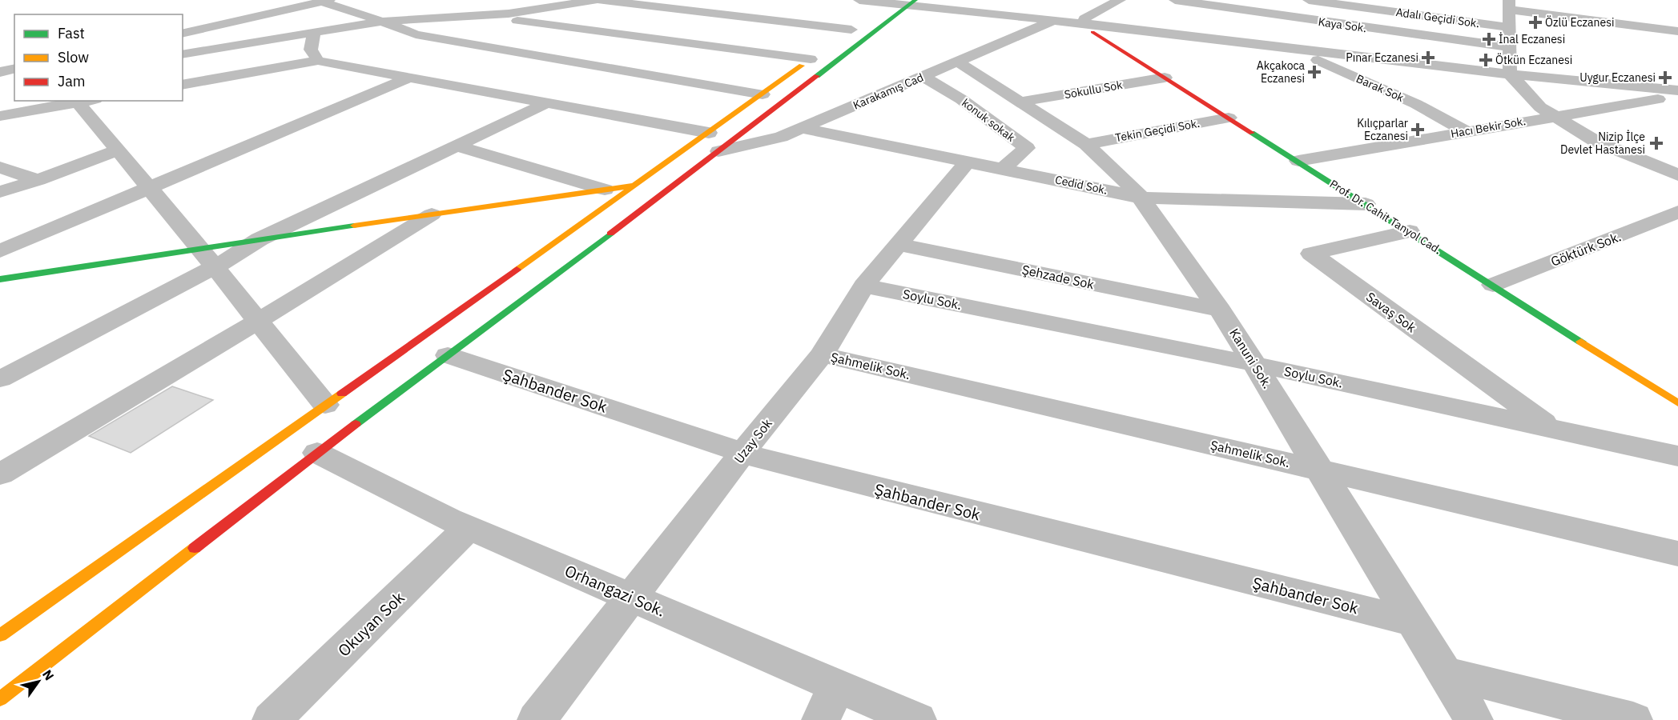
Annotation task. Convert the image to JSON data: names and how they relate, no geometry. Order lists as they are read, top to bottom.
{
  "streets": {
    "main road": ["Prof. Dr. Cahit Tanyol Cad."],
    "street": [
      "Adalı Geçidi Sok.",
      "Kaya Sok.",
      "Barak Sok",
      "Sokullu Sok",
      "Karakamış Cad",
      "konuk sokak",
      "Hacı Bekir Sok.",
      "Tekin Geçidi Sok.",
      "Cedid Sok.",
      "Göktürk Sok.",
      "Şehzade Sok",
      "Soylu Sok.",
      "Savaş Sok",
      "Kanuni Sok.",
      "Şahmelik Sok.",
      "Şahbander Sok",
      "Uzay Sok",
      "Orhangazi Sok.",
      "Okuyan Sok"
    ]
  },
  "crossings": [
    ["Barak Sok", "Hacı Bekir Sok."],
    ["Sokullu Sok", "Prof. Dr. Cahit Tanyol Cad."],
    ["Sokullu Sok", "Kanuni Sok."],
    ["Karakamış Cad", "konuk sokak"],
    ["Karakamış Cad", "Cedid Sok."],
    ["Karakamış Cad", "Kanuni Sok."],
    ["konuk sokak", "Cedid Sok."],
    ["Hacı Bekir Sok.", "Prof. Dr. Cahit Tanyol Cad."],
    ["Tekin Geçidi Sok.", "Prof. Dr. Cahit Tanyol Cad."],
    ["Tekin Geçidi Sok.", "Kanuni Sok."],
    ["Cedid Sok.", "Prof. Dr. Cahit Tanyol Cad."],
    ["Cedid Sok.", "Kanuni Sok."],
    ["Cedid Sok.", "Uzay Sok"],
    ["Prof. Dr. Cahit Tanyol Cad.", "Göktürk Sok."],
    ["Prof. Dr. Cahit Tanyol Cad.", "Savaş Sok"],
    ["Şehzade Sok", "Kanuni Sok."],
    ["Şehzade Sok", "Uzay Sok"],
    ["Soylu Sok.", "Savaş Sok"],
    ["Soylu Sok.", "Kanuni Sok."],
    ["Soylu Sok.", "Uzay Sok"],
    ["Kanuni Sok.", "Şahmelik Sok."],
    ["Kanuni Sok.", "Şahbander Sok"],
    ["Şahmelik Sok.", "Uzay Sok"],
    ["Şahbander Sok", "Uzay Sok"],
    ["Uzay Sok", "Orhangazi Sok."],
    ["Orhangazi Sok.", "Okuyan Sok"]
  ],
  "places": {
    "health": [
      "Özlü Eczanesi",
      "İnal Eczanesi",
      "Pınar Eczanesi",
      "Ötkün Eczanesi",
      "Akçakoca Eczanesi",
      "Uygur Eczanesi",
      "Kılıçparlar Eczanesi",
      "Nizip İlçe Devlet Hastanesi"
    ]
  },
  "legend": ["Fast", "Slow", "Jam"],
  "north": "top right"
}
